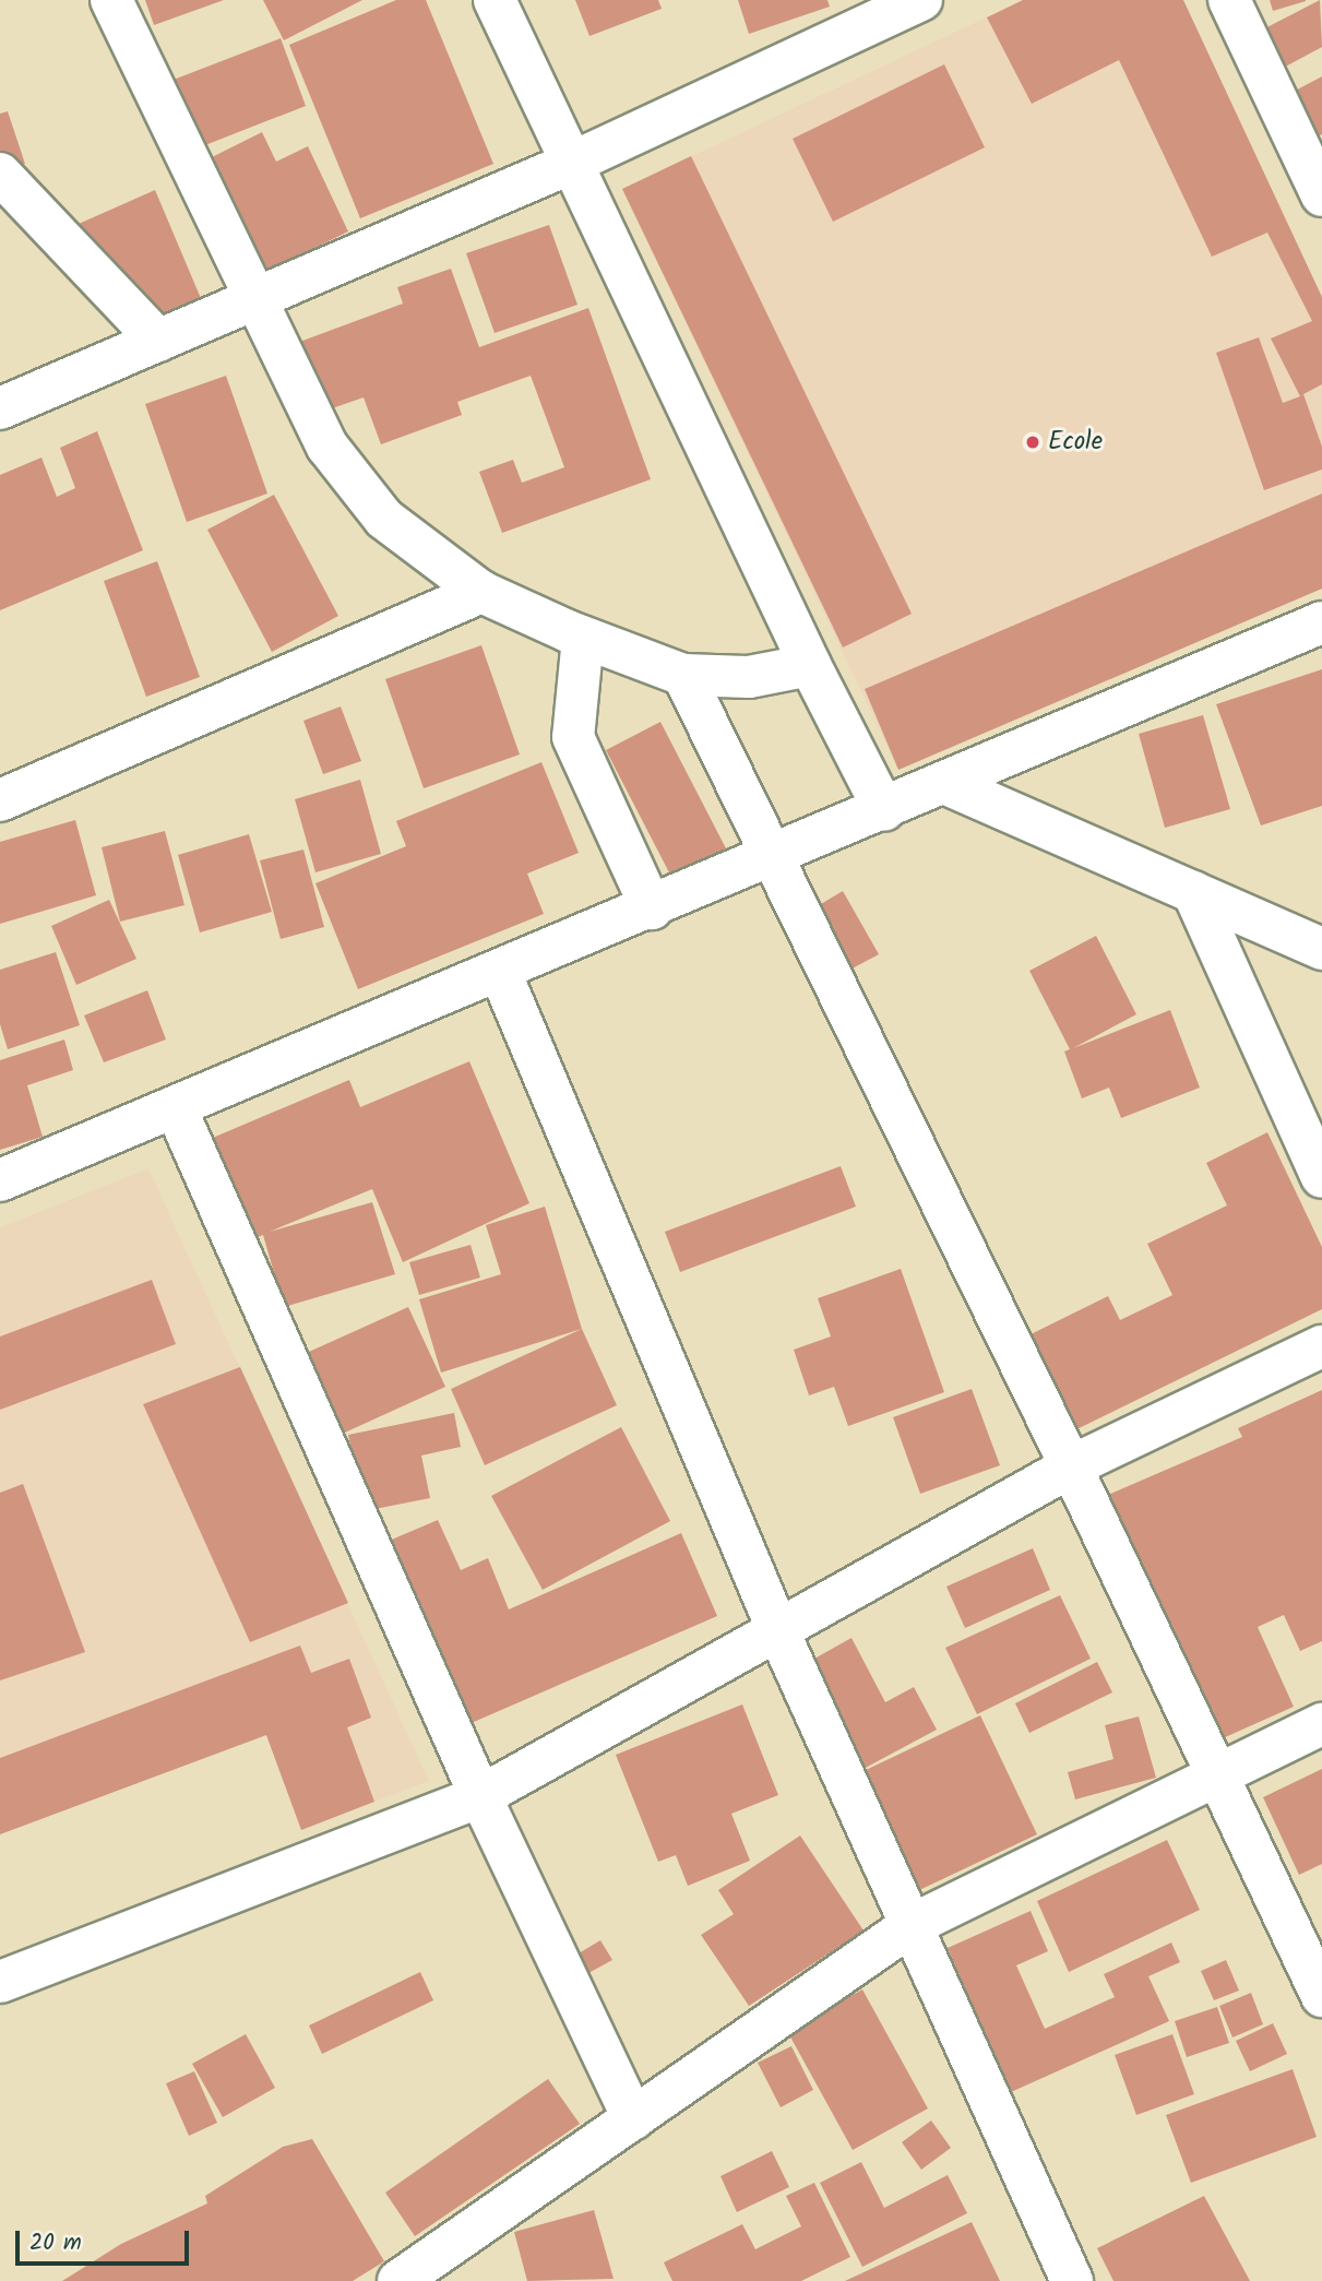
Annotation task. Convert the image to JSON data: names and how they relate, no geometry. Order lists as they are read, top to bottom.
{
  "places": ["Ecole"],
  "scale_bar": "20 m"
}
